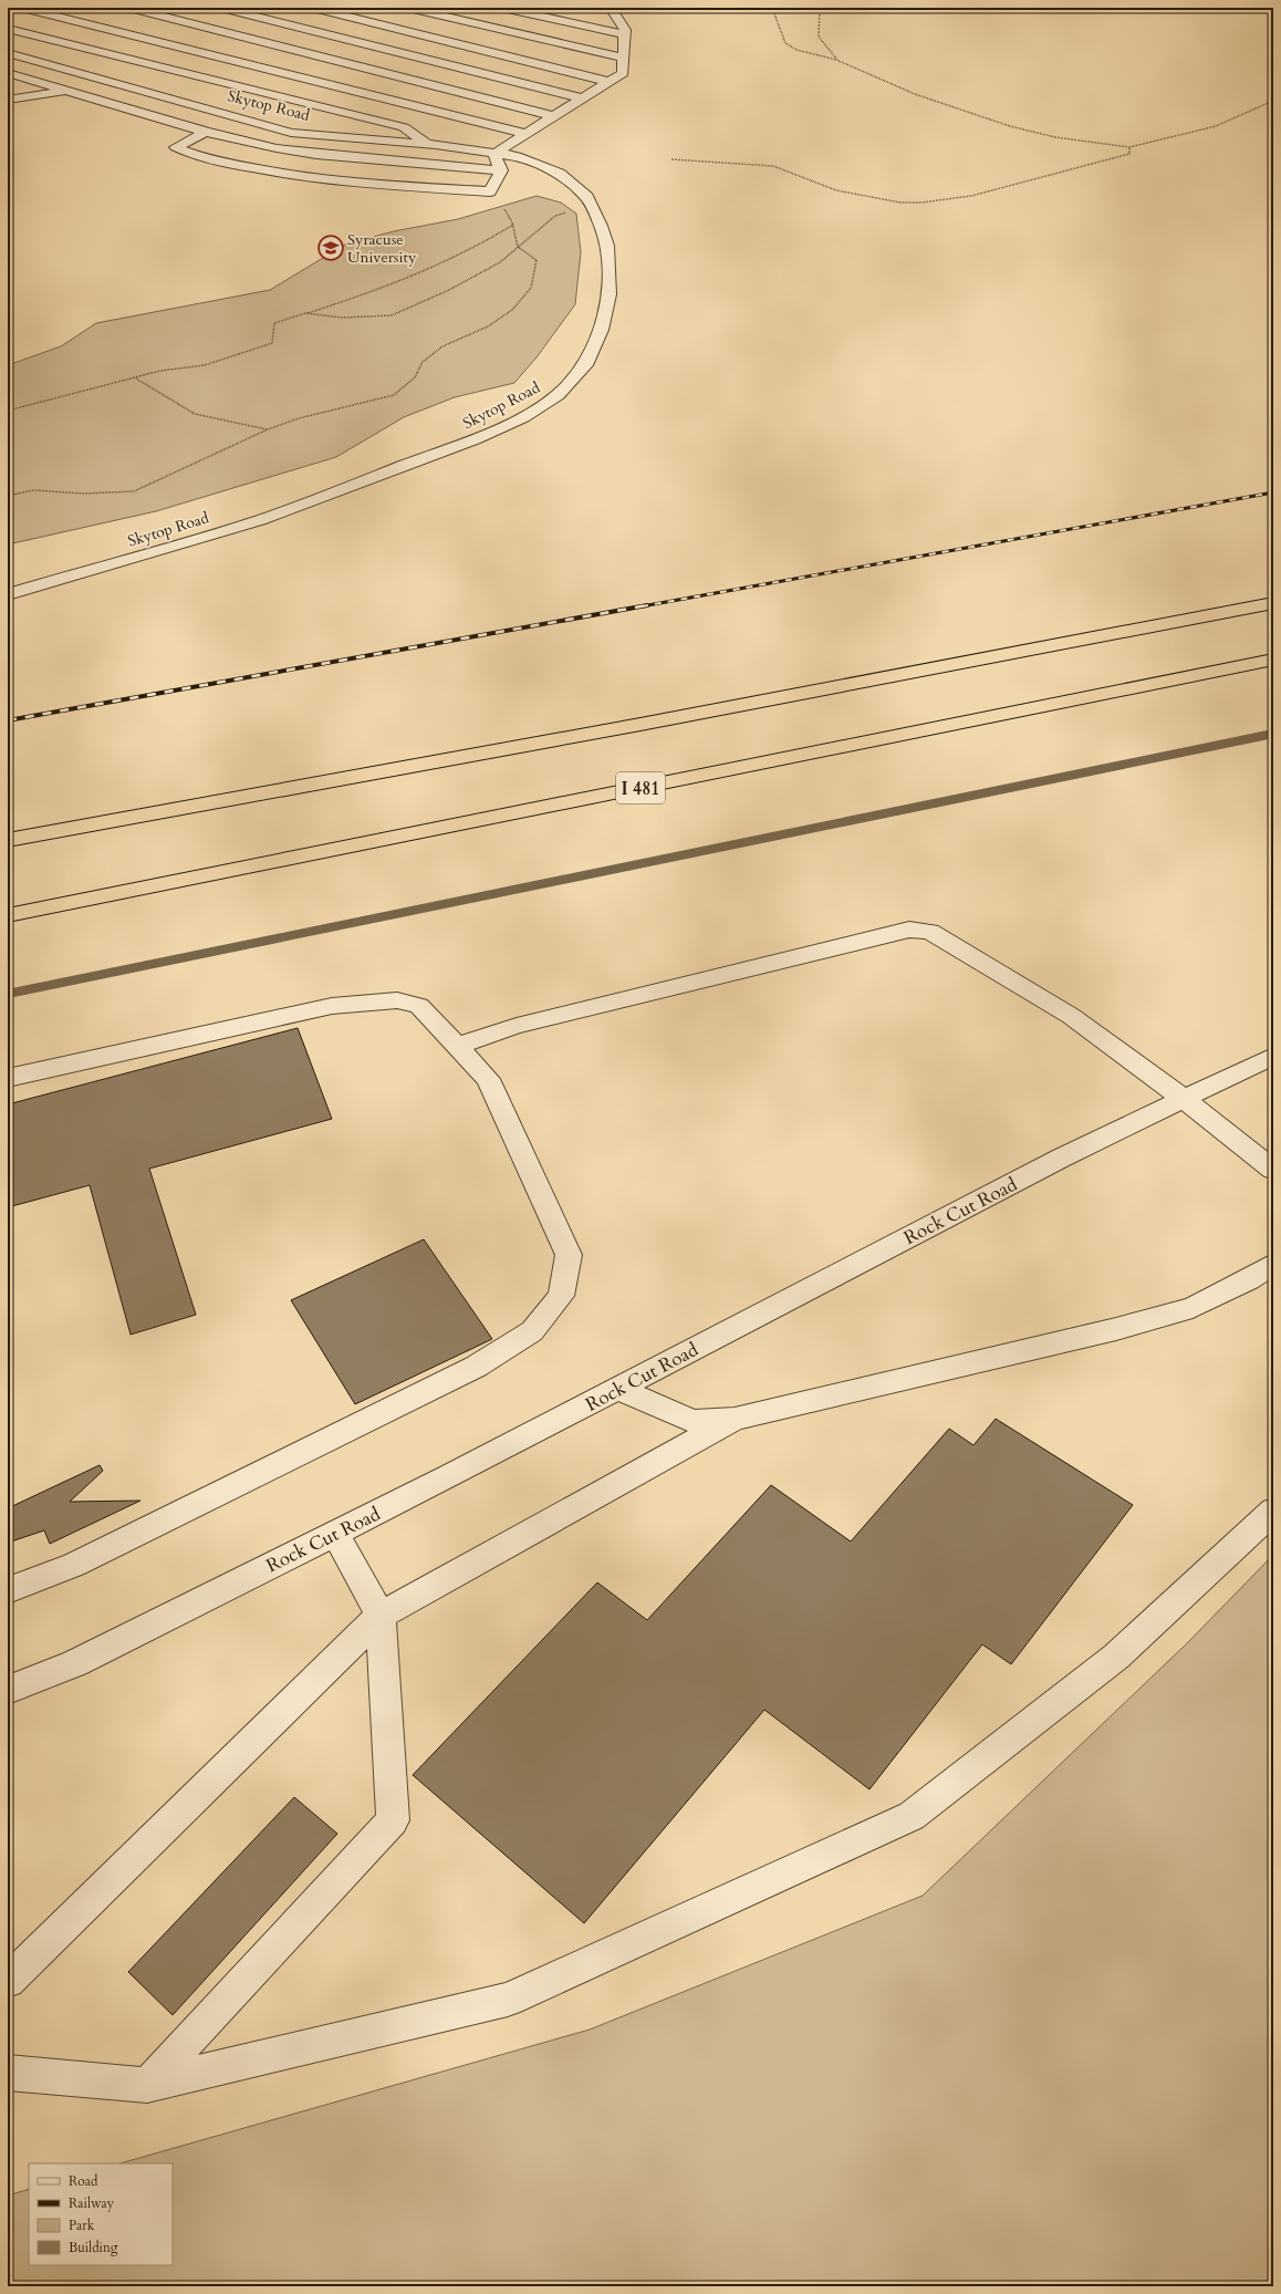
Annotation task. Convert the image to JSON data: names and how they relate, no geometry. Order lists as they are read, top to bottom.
{
  "streets": {
    "highway": ["I 481"],
    "street": ["Skytop Road", "Rock Cut Road"]
  },
  "places": {
    "school or university": ["Syracuse University"]
  },
  "legend": [
    "Road",
    "Railway",
    "Park",
    "Building"
  ]
}
